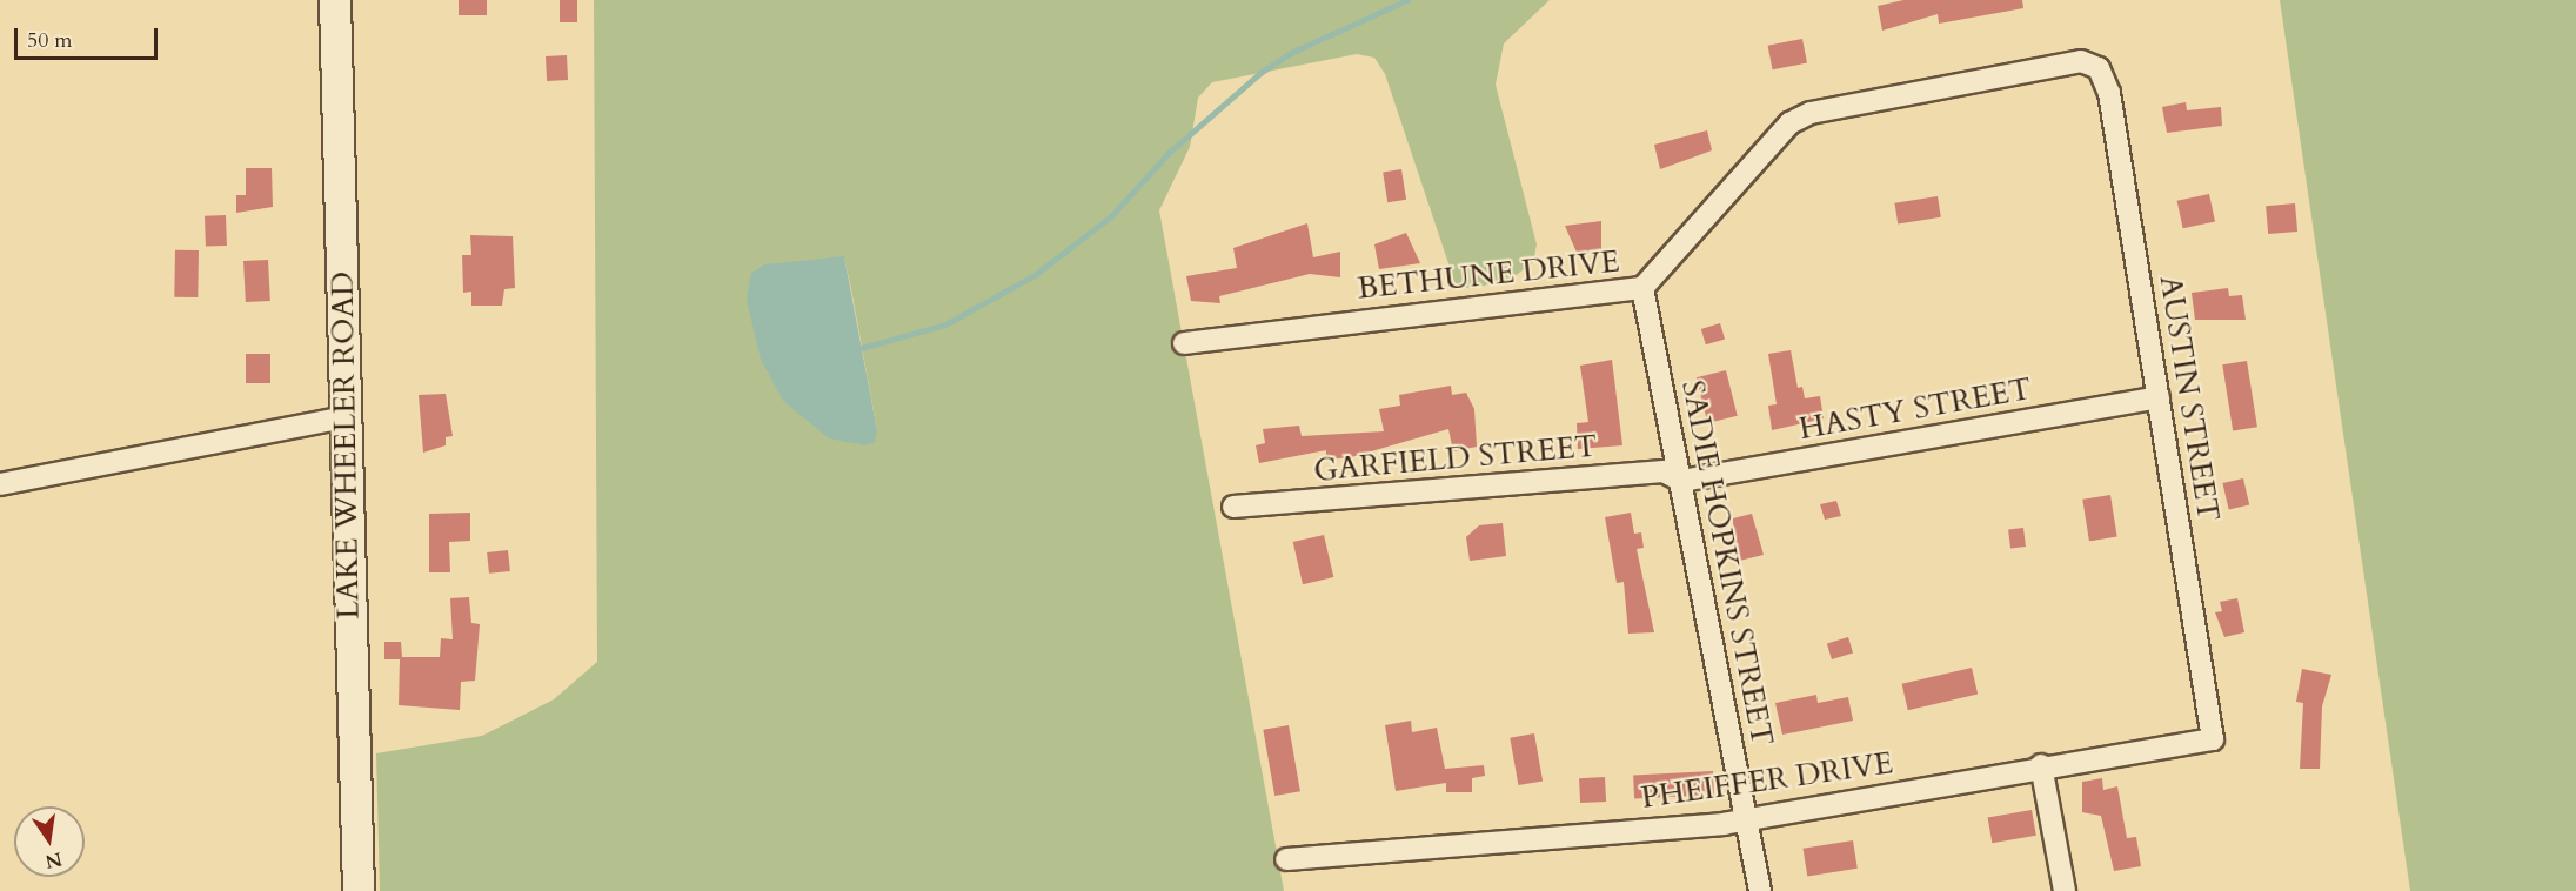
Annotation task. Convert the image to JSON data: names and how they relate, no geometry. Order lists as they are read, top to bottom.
{
  "streets": {
    "street": [
      "BETHUNE DRIVE",
      "AUSTIN STREET",
      "HASTY STREET",
      "LAKE WHEELER ROAD",
      "GARFIELD STREET",
      "SADIE HOPKINS STREET",
      "PHEIFFER DRIVE"
    ]
  },
  "crossings": [
    ["BETHUNE DRIVE", "AUSTIN STREET"],
    ["BETHUNE DRIVE", "SADIE HOPKINS STREET"],
    ["AUSTIN STREET", "HASTY STREET"],
    ["AUSTIN STREET", "PHEIFFER DRIVE"],
    ["HASTY STREET", "GARFIELD STREET"],
    ["HASTY STREET", "SADIE HOPKINS STREET"],
    ["GARFIELD STREET", "SADIE HOPKINS STREET"],
    ["SADIE HOPKINS STREET", "PHEIFFER DRIVE"]
  ],
  "scale_bar": "50 m",
  "north": "bottom"
}
